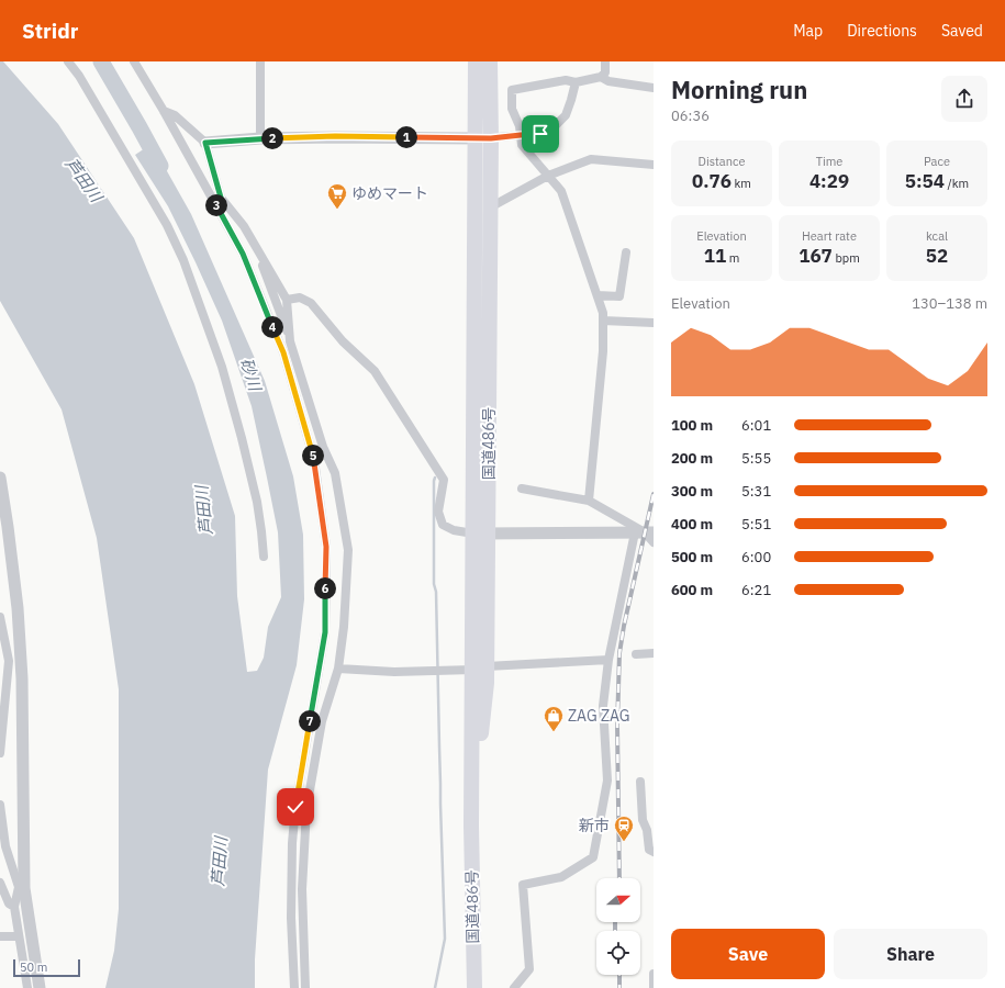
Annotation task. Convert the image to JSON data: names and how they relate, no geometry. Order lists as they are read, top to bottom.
{
  "streets": {
    "highway": ["国道486号"]
  },
  "water": ["芦田川", "砂川"],
  "places": {
    "supermarket": ["ゆめマート"],
    "shop": ["ZAG ZAG"],
    "station": ["新市"]
  },
  "scale_bar": "50 m",
  "north": "right",
  "page": {
    "header": "Stridr",
    "nav": ["Map", "Directions", "Saved"],
    "heading": ["Morning run", "06:36"],
    "pins": [
      "1",
      "2",
      "3",
      "4",
      "5",
      "6",
      "7"
    ],
    "stats": [
      ["Distance", "0.76 km"],
      ["Time", "4:29"],
      ["Pace", "5:54 /km"],
      ["Elevation", "11 m"],
      ["Heart rate", "167 bpm"],
      ["kcal", "52"]
    ],
    "chart": ["Elevation", "130–138 m"],
    "list": [
      {
        "name": "100 m",
        "note": "6:01"
      },
      {
        "name": "200 m",
        "note": "5:55"
      },
      {
        "name": "300 m",
        "note": "5:31"
      },
      {
        "name": "400 m",
        "note": "5:51"
      },
      {
        "name": "500 m",
        "note": "6:00"
      },
      {
        "name": "600 m",
        "note": "6:21"
      }
    ],
    "buttons": ["Save", "Share"],
    "scale": "50 m"
  }
}
